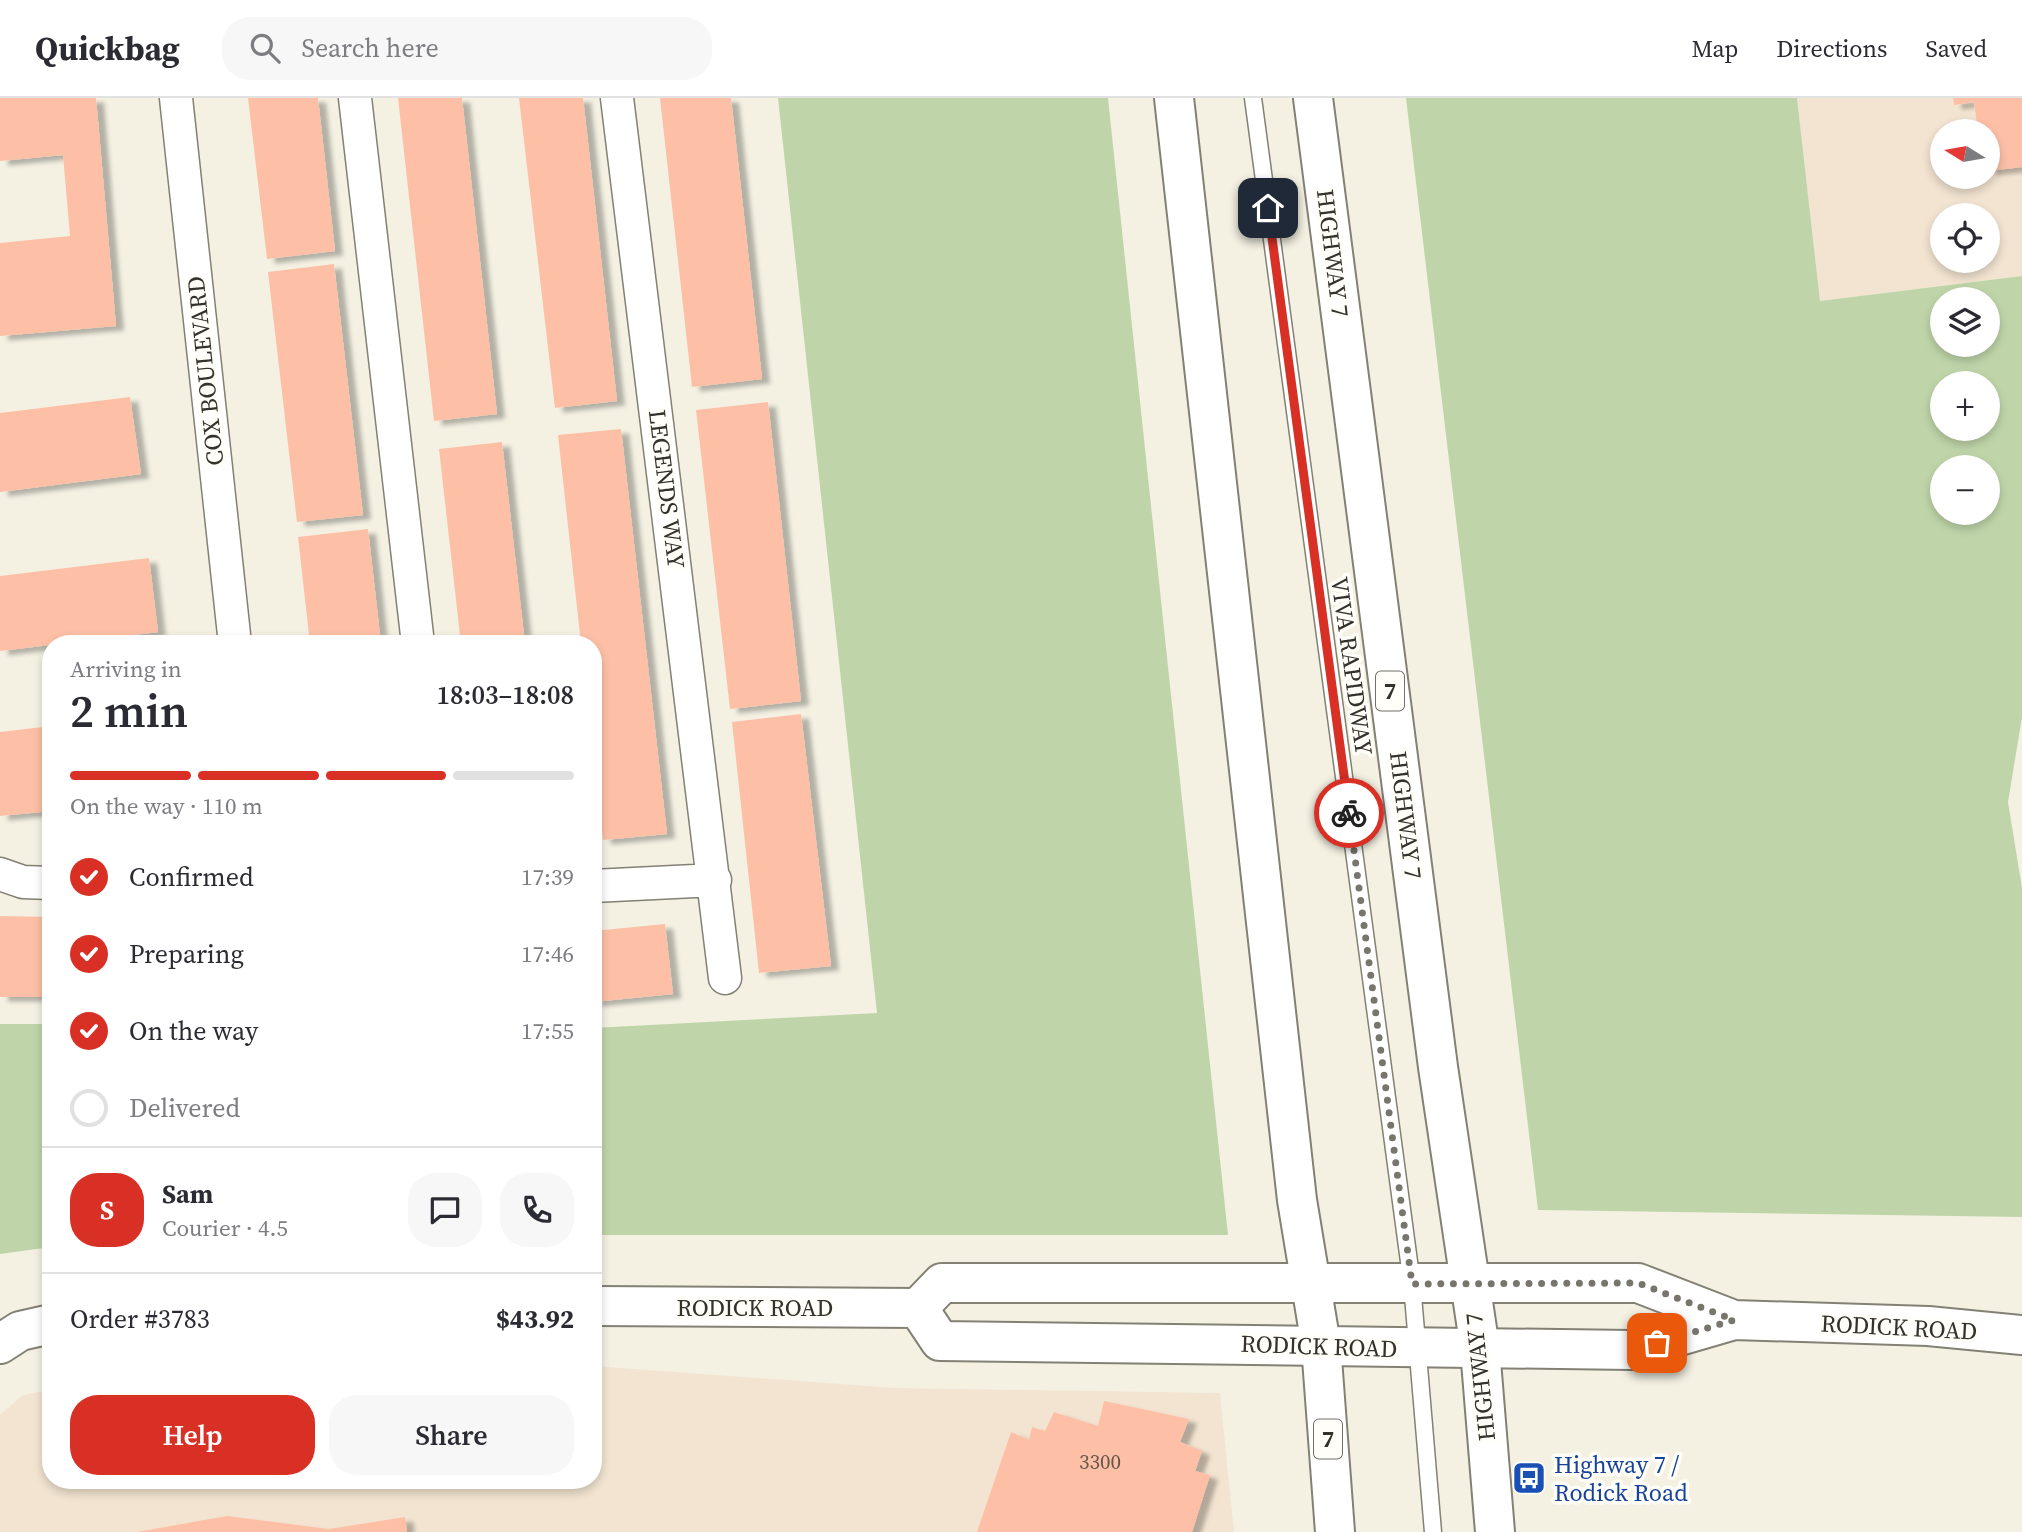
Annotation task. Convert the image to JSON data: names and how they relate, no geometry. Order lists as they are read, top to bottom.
{
  "streets": {
    "main road": ["HIGHWAY 7", "7", "RODICK ROAD"],
    "street": ["COX BOULEVARD", "LEGENDS WAY"],
    "lane": ["VIVA RAPIDWAY"]
  },
  "crossings": [
    ["HIGHWAY 7", "RODICK ROAD"],
    ["VIVA RAPIDWAY", "RODICK ROAD"],
    ["7", "RODICK ROAD"]
  ],
  "places": {
    "bus stop": ["Highway 7 / Rodick Road"]
  },
  "house_numbers": ["3300"],
  "north": "left",
  "page": {
    "header": "Quickbag",
    "search": "Search here",
    "nav": ["Map", "Directions", "Saved"],
    "map_buttons": ["+", "−"],
    "heading": ["2 min", "Arriving in", "18:03–18:08"],
    "panel": [
      "Sam",
      "Courier · 4.5",
      "Order #3783",
      "$43.92"
    ],
    "bar": "On the way · 110 m",
    "list": [
      ["Confirmed", "17:39"],
      ["Preparing", "17:46"],
      ["On the way", "17:55"],
      "Delivered"
    ],
    "round": "S",
    "buttons": ["Help", "Share"]
  }
}
